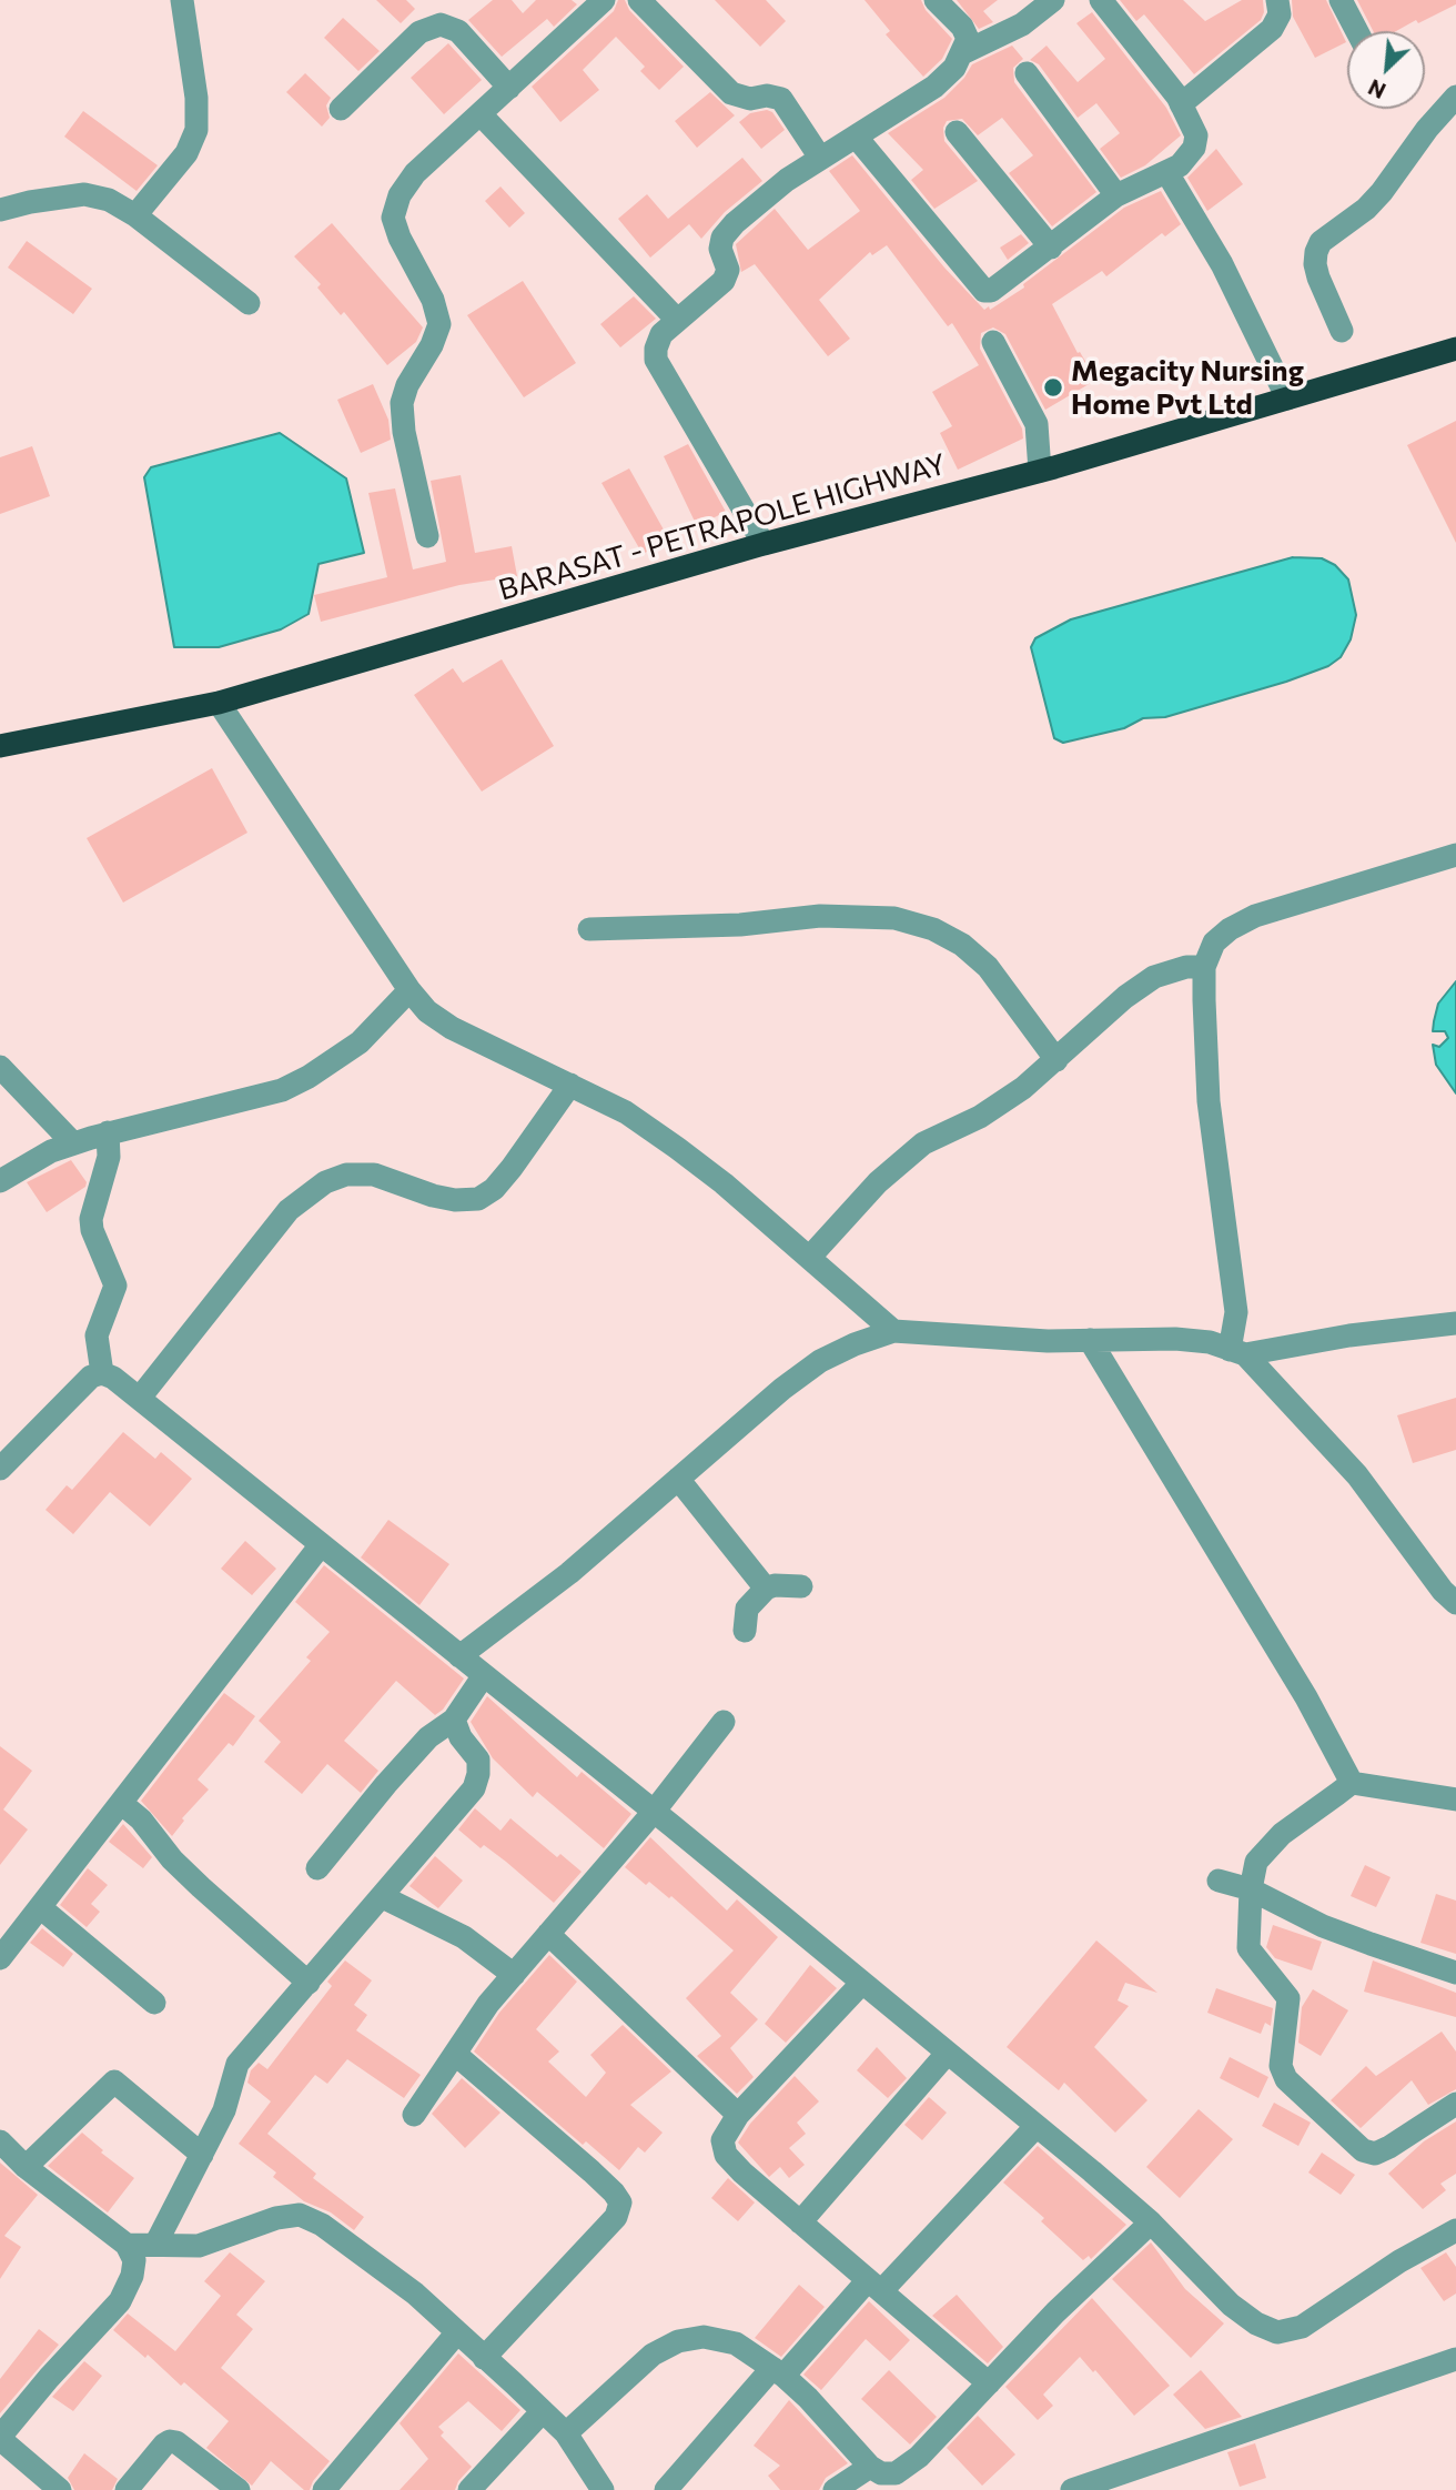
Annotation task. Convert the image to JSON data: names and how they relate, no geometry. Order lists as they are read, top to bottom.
{
  "streets": {
    "highway": ["BARASAT - PETRAPOLE HIGHWAY"]
  },
  "places": ["Megacity Nursing Home Pvt Ltd"],
  "north": "bottom left"
}
